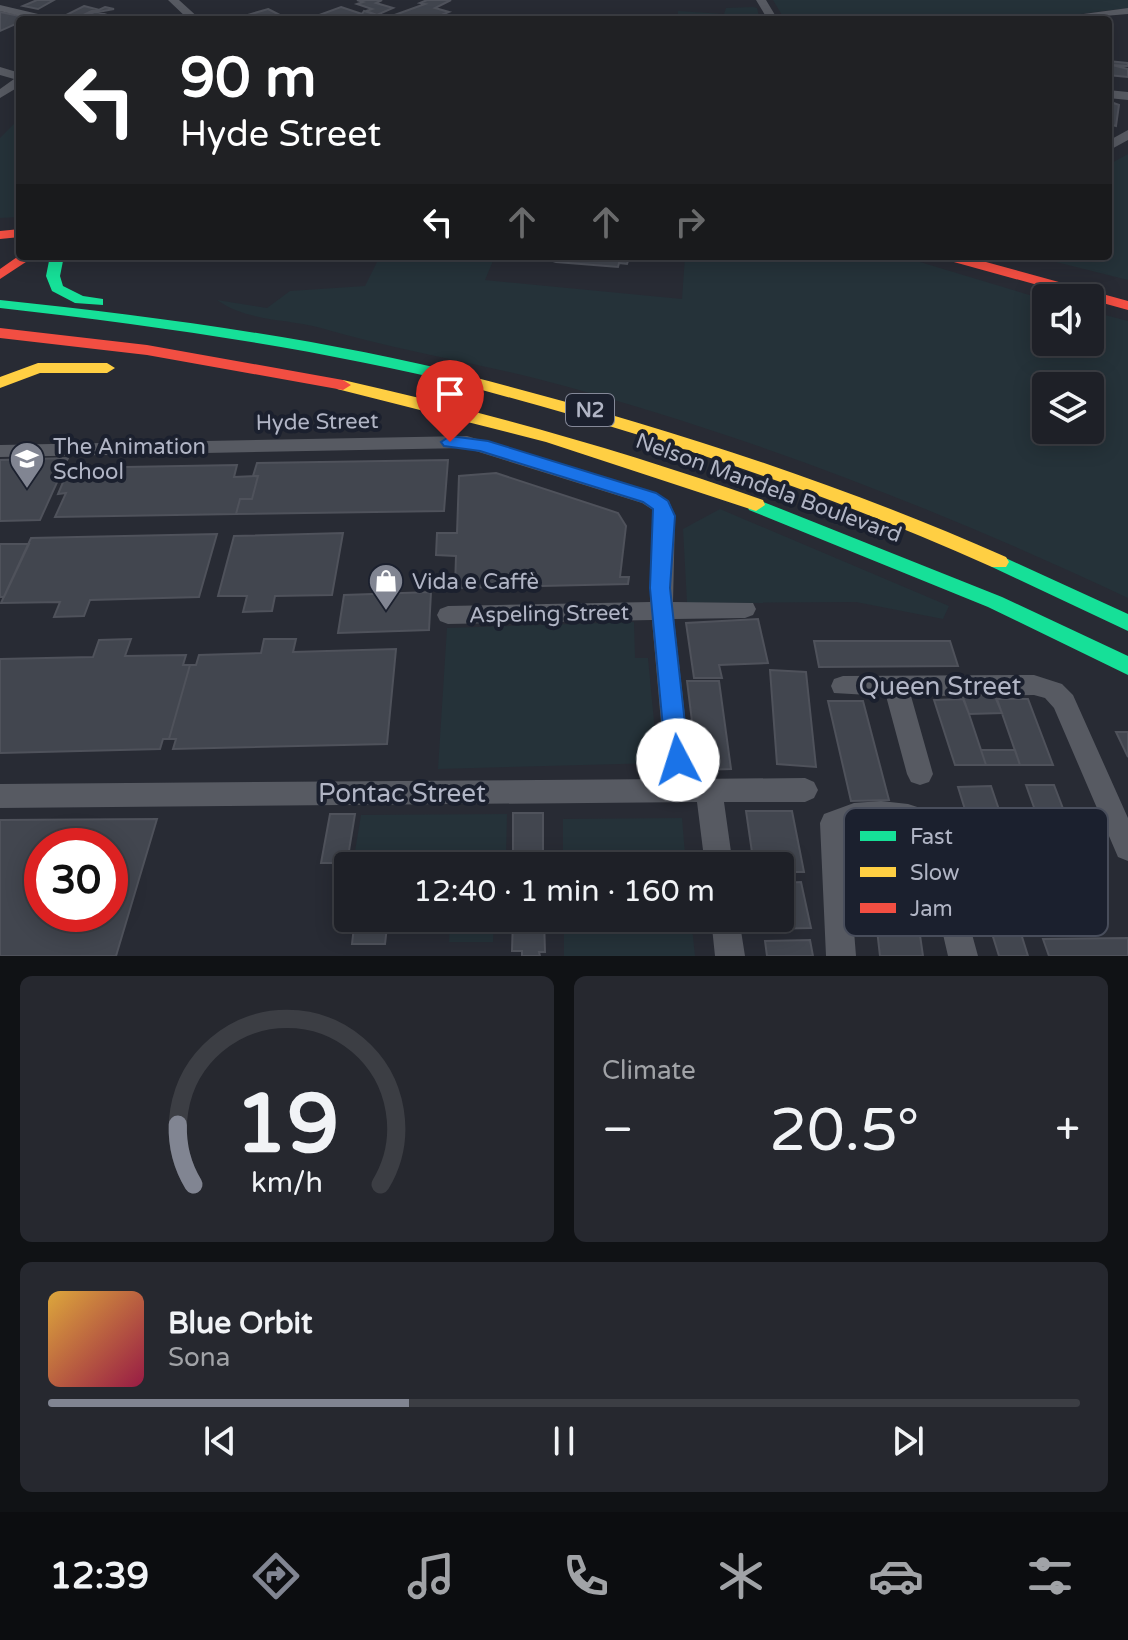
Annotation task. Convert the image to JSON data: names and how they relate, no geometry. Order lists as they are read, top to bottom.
{
  "streets": {
    "main road": ["N2", "Nelson Mandela Boulevard"],
    "street": [
      "Hyde Street",
      "Aspeling Street",
      "Queen Street",
      "Pontac Street"
    ]
  },
  "crossings": [
    ["Hyde Street", "Aspeling Street"]
  ],
  "places": {
    "school or university": ["The Animation School"],
    "shop": ["Vida e Caffè"]
  },
  "legend": ["Fast", "Slow", "Jam"],
  "page": {
    "turn": ["90 m", "Hyde Street"],
    "limit": "30",
    "trip": "12:40 · 1 min · 160 m",
    "tile": "Climate",
    "heat": ["−", "20.5°", "+"],
    "song": ["Blue Orbit", "Sona"],
    "tabs": "12:39",
    "gauge": ["19", "km/h"]
  }
}
